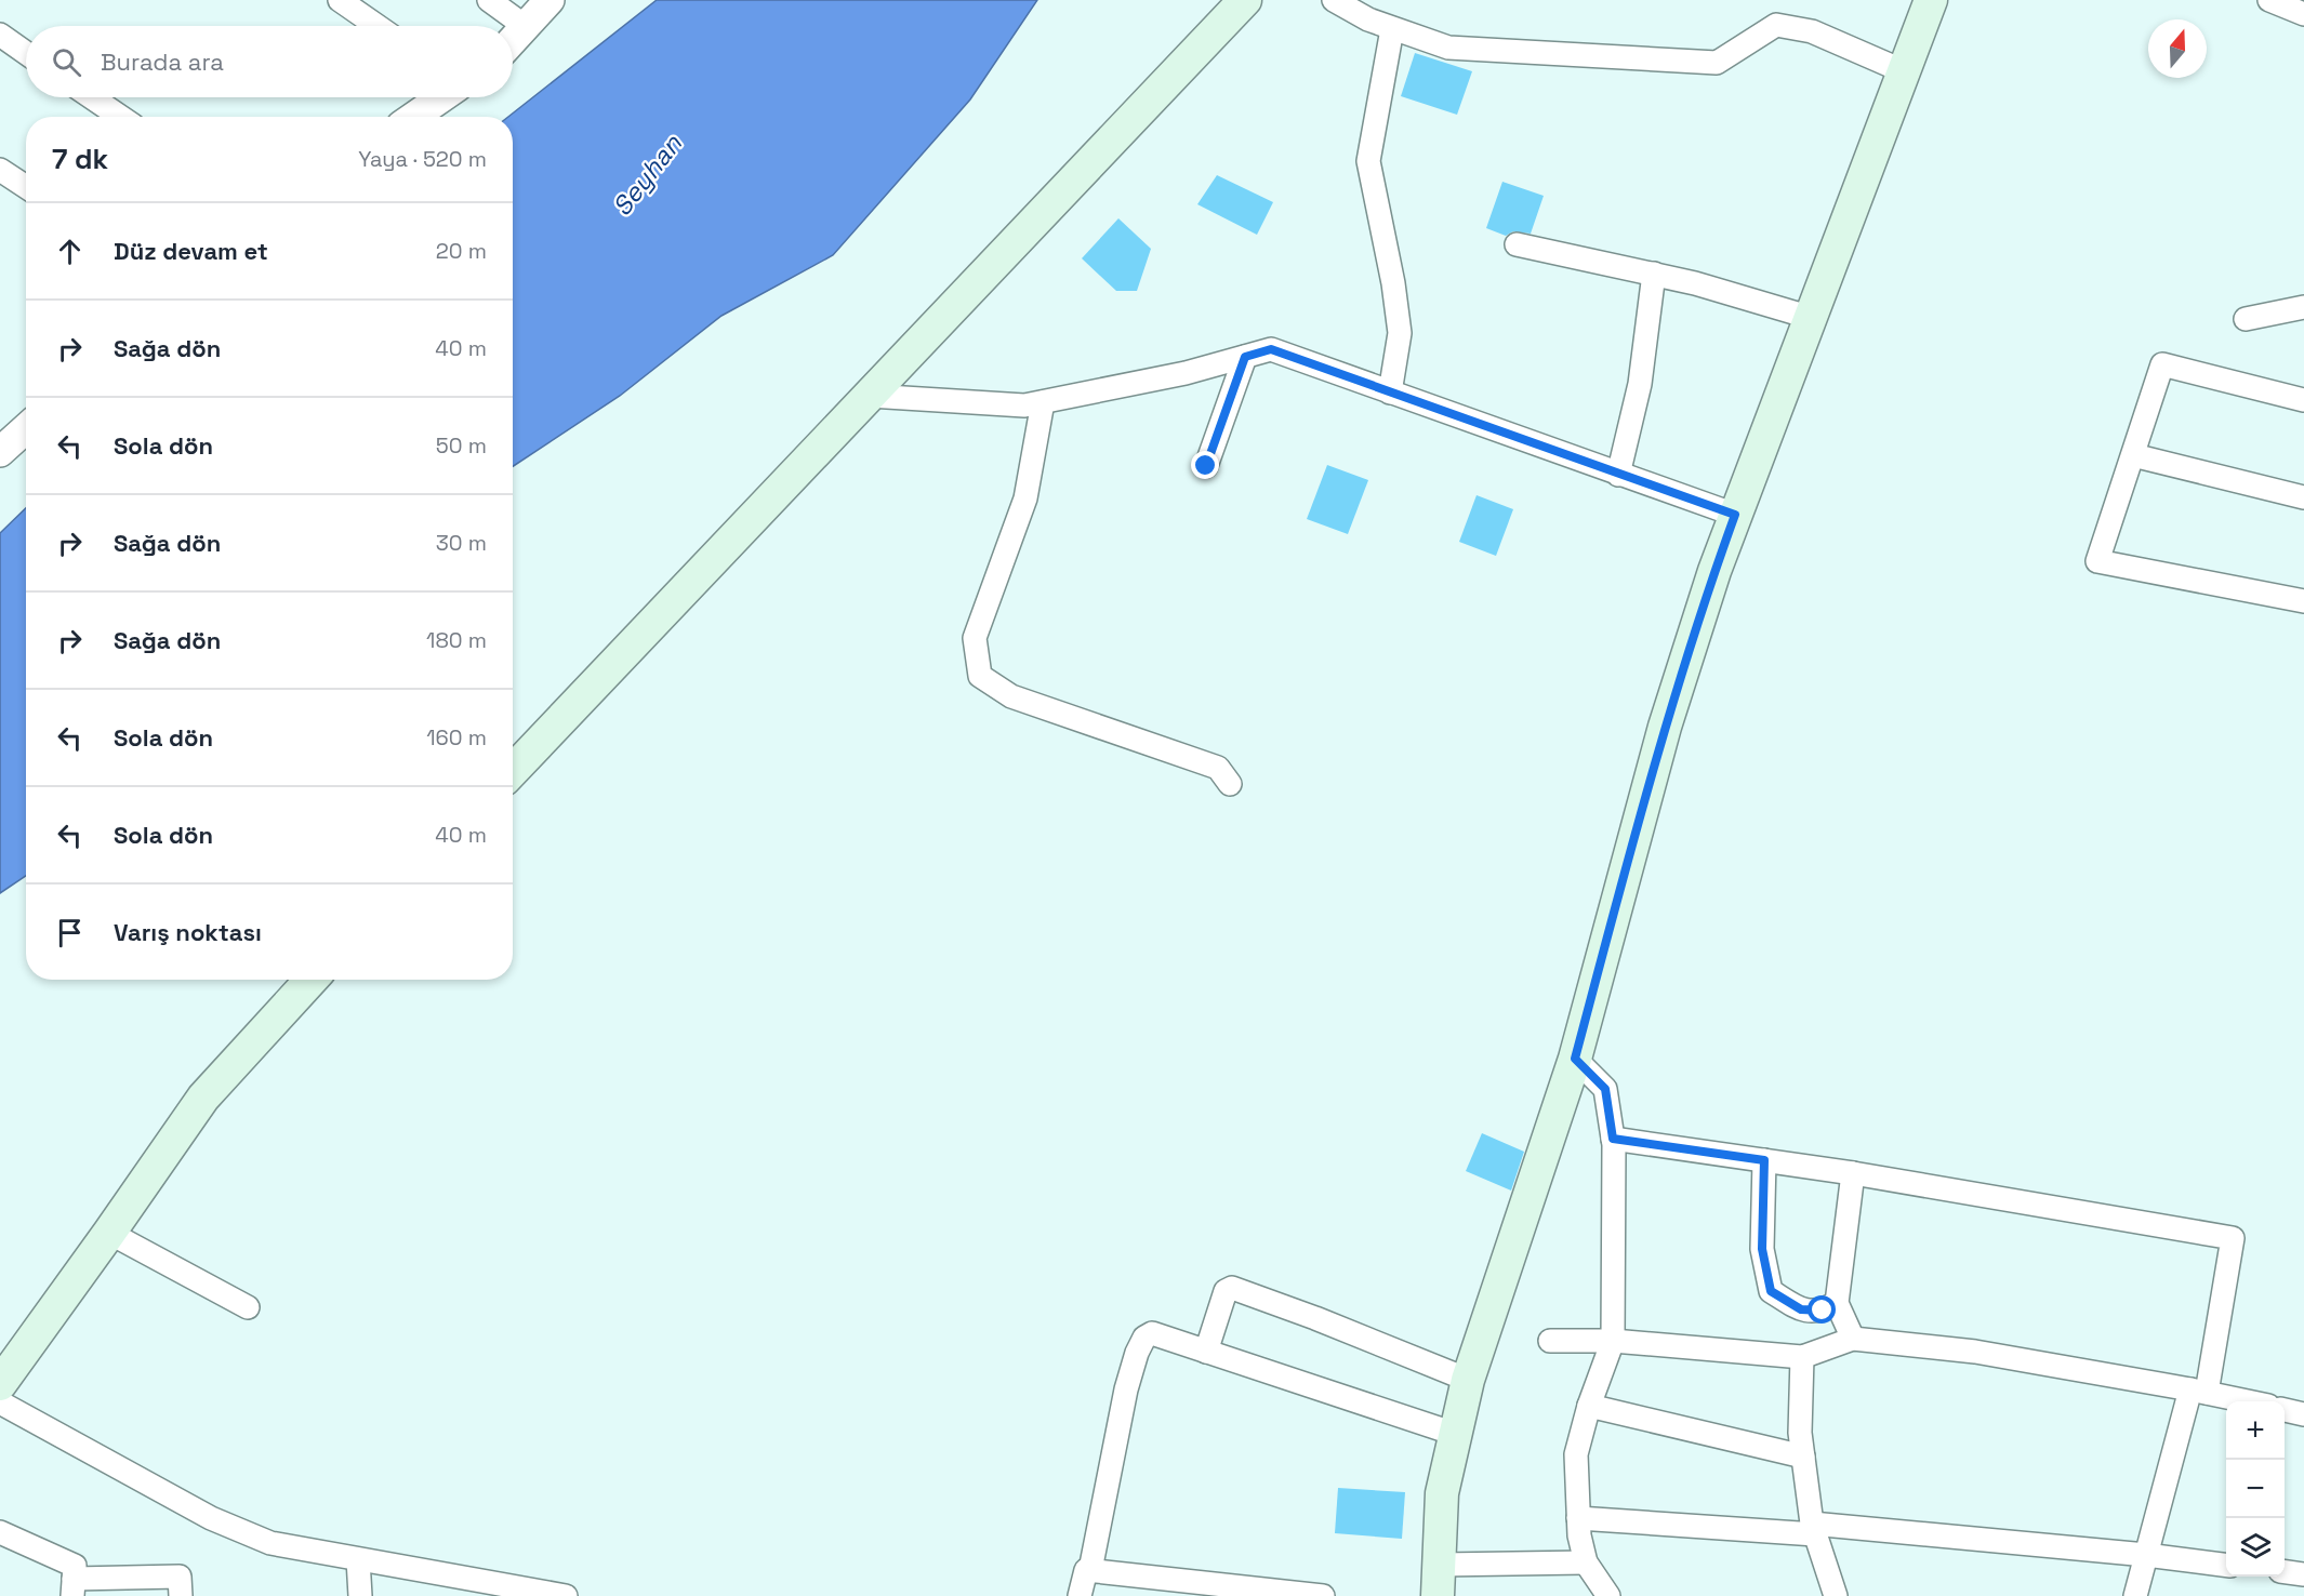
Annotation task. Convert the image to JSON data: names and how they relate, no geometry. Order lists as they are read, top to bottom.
{
  "water": ["Seyhan"],
  "north": "top",
  "page": {
    "search": "Burada ara",
    "heading": ["7 dk", "Yaya · 520 m"],
    "list": [
      ["Düz devam et", "20 m"],
      ["Sağa dön", "40 m"],
      ["Sola dön", "50 m"],
      ["Sağa dön", "30 m"],
      ["Sağa dön", "180 m"],
      ["Sola dön", "160 m"],
      ["Sola dön", "40 m"],
      "Varış noktası"
    ],
    "map_buttons": ["+", "−"]
  }
}
